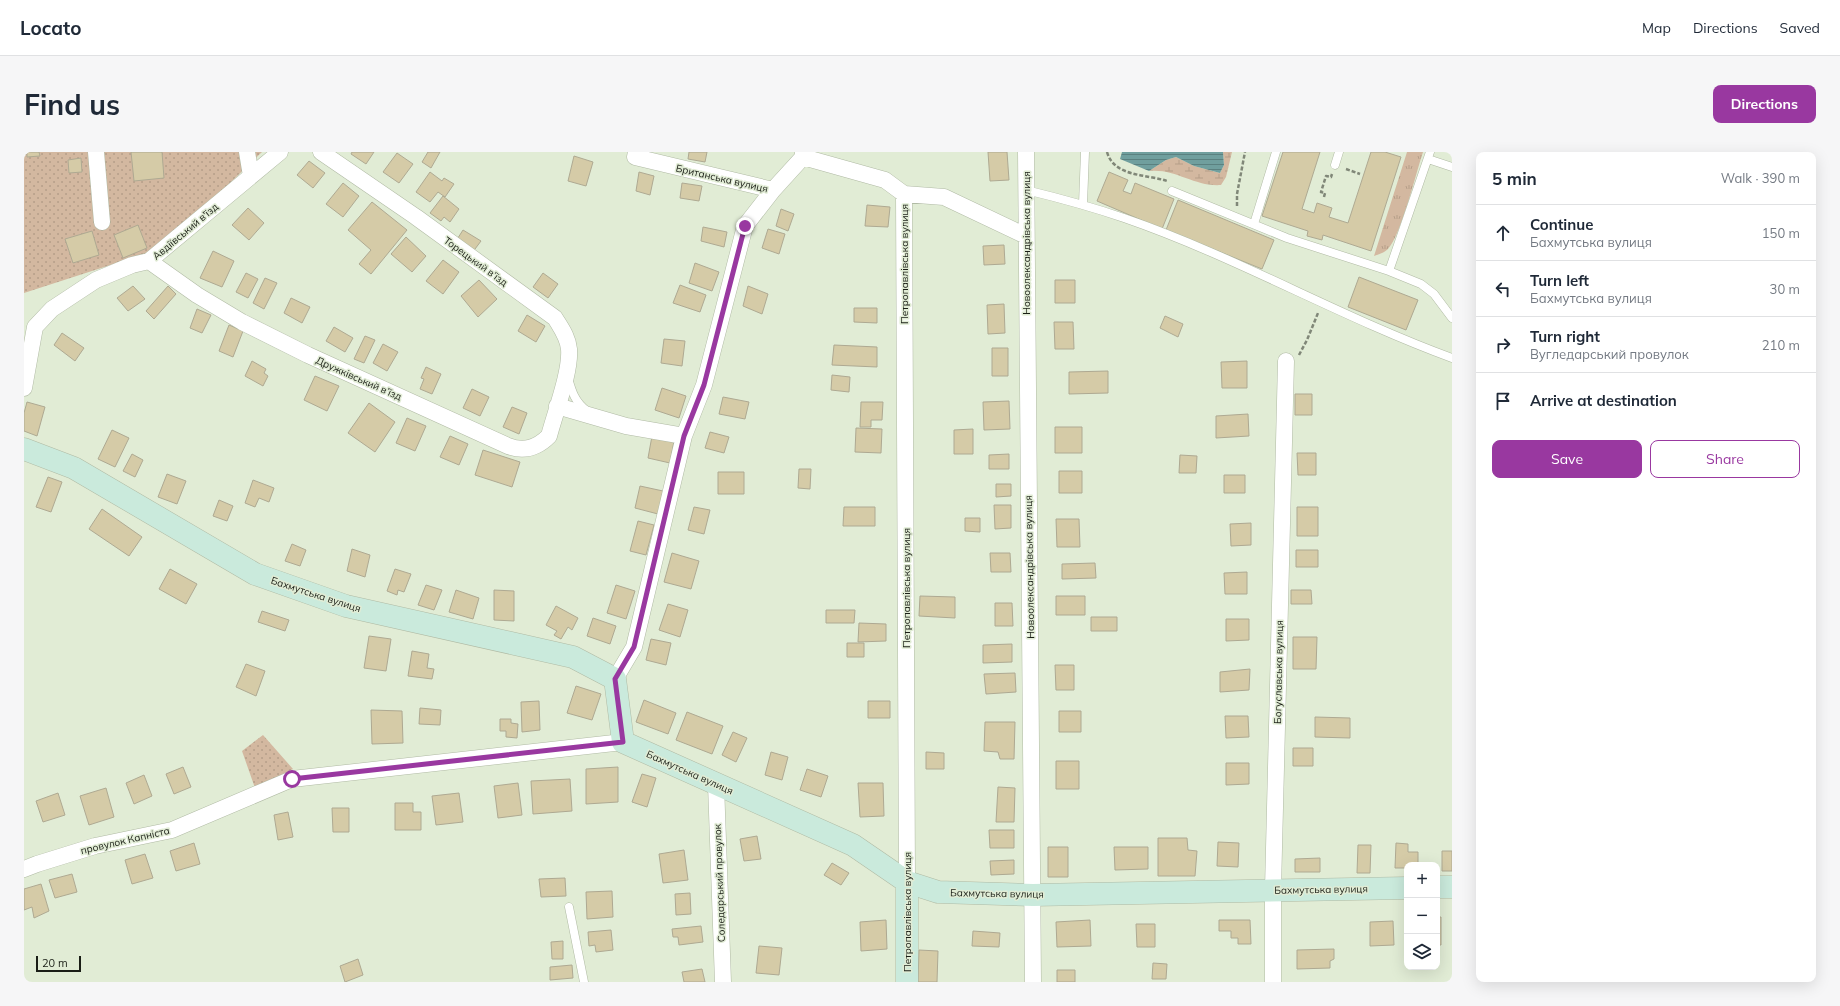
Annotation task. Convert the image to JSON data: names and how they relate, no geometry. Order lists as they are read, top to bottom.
{
  "streets": {
    "street": [
      "Британська вулиця",
      "Авдіївський в'їзд",
      "Новоолександрівська вулиця",
      "Торецький в’їзд",
      "Петропавлівська вулиця",
      "Дружківський в’їзд",
      "Бахмутська вулиця",
      "Богуславська вулиця",
      "провулок Капніста",
      "Соледарський провулок"
    ]
  },
  "crossings": [
    ["Британська вулиця", "Петропавлівська вулиця"],
    ["Авдіївський в'їзд", "Дружківський в’їзд"],
    ["Новоолександрівська вулиця", "Бахмутська вулиця"],
    ["Торецький в’їзд", "Дружківський в’їзд"],
    ["Петропавлівська вулиця", "Бахмутська вулиця"],
    ["Бахмутська вулиця", "Богуславська вулиця"],
    ["Бахмутська вулиця", "провулок Капніста"],
    ["Бахмутська вулиця", "Соледарський провулок"]
  ],
  "scale_bar": "20 m",
  "page": {
    "header": "Locato",
    "nav": ["Map", "Directions", "Saved"],
    "buttons": [
      "Directions",
      ["Save", "Share"]
    ],
    "title": "Find us",
    "heading": ["5 min", "Walk · 390 m"],
    "list": [
      ["Continue", "Бахмутська вулиця", "150 m"],
      ["Turn left", "Бахмутська вулиця", "30 m"],
      ["Turn right", "Вугледарський провулок", "210 m"],
      "Arrive at destination"
    ],
    "map_buttons": ["+", "−"],
    "scale": "20 m"
  }
}
